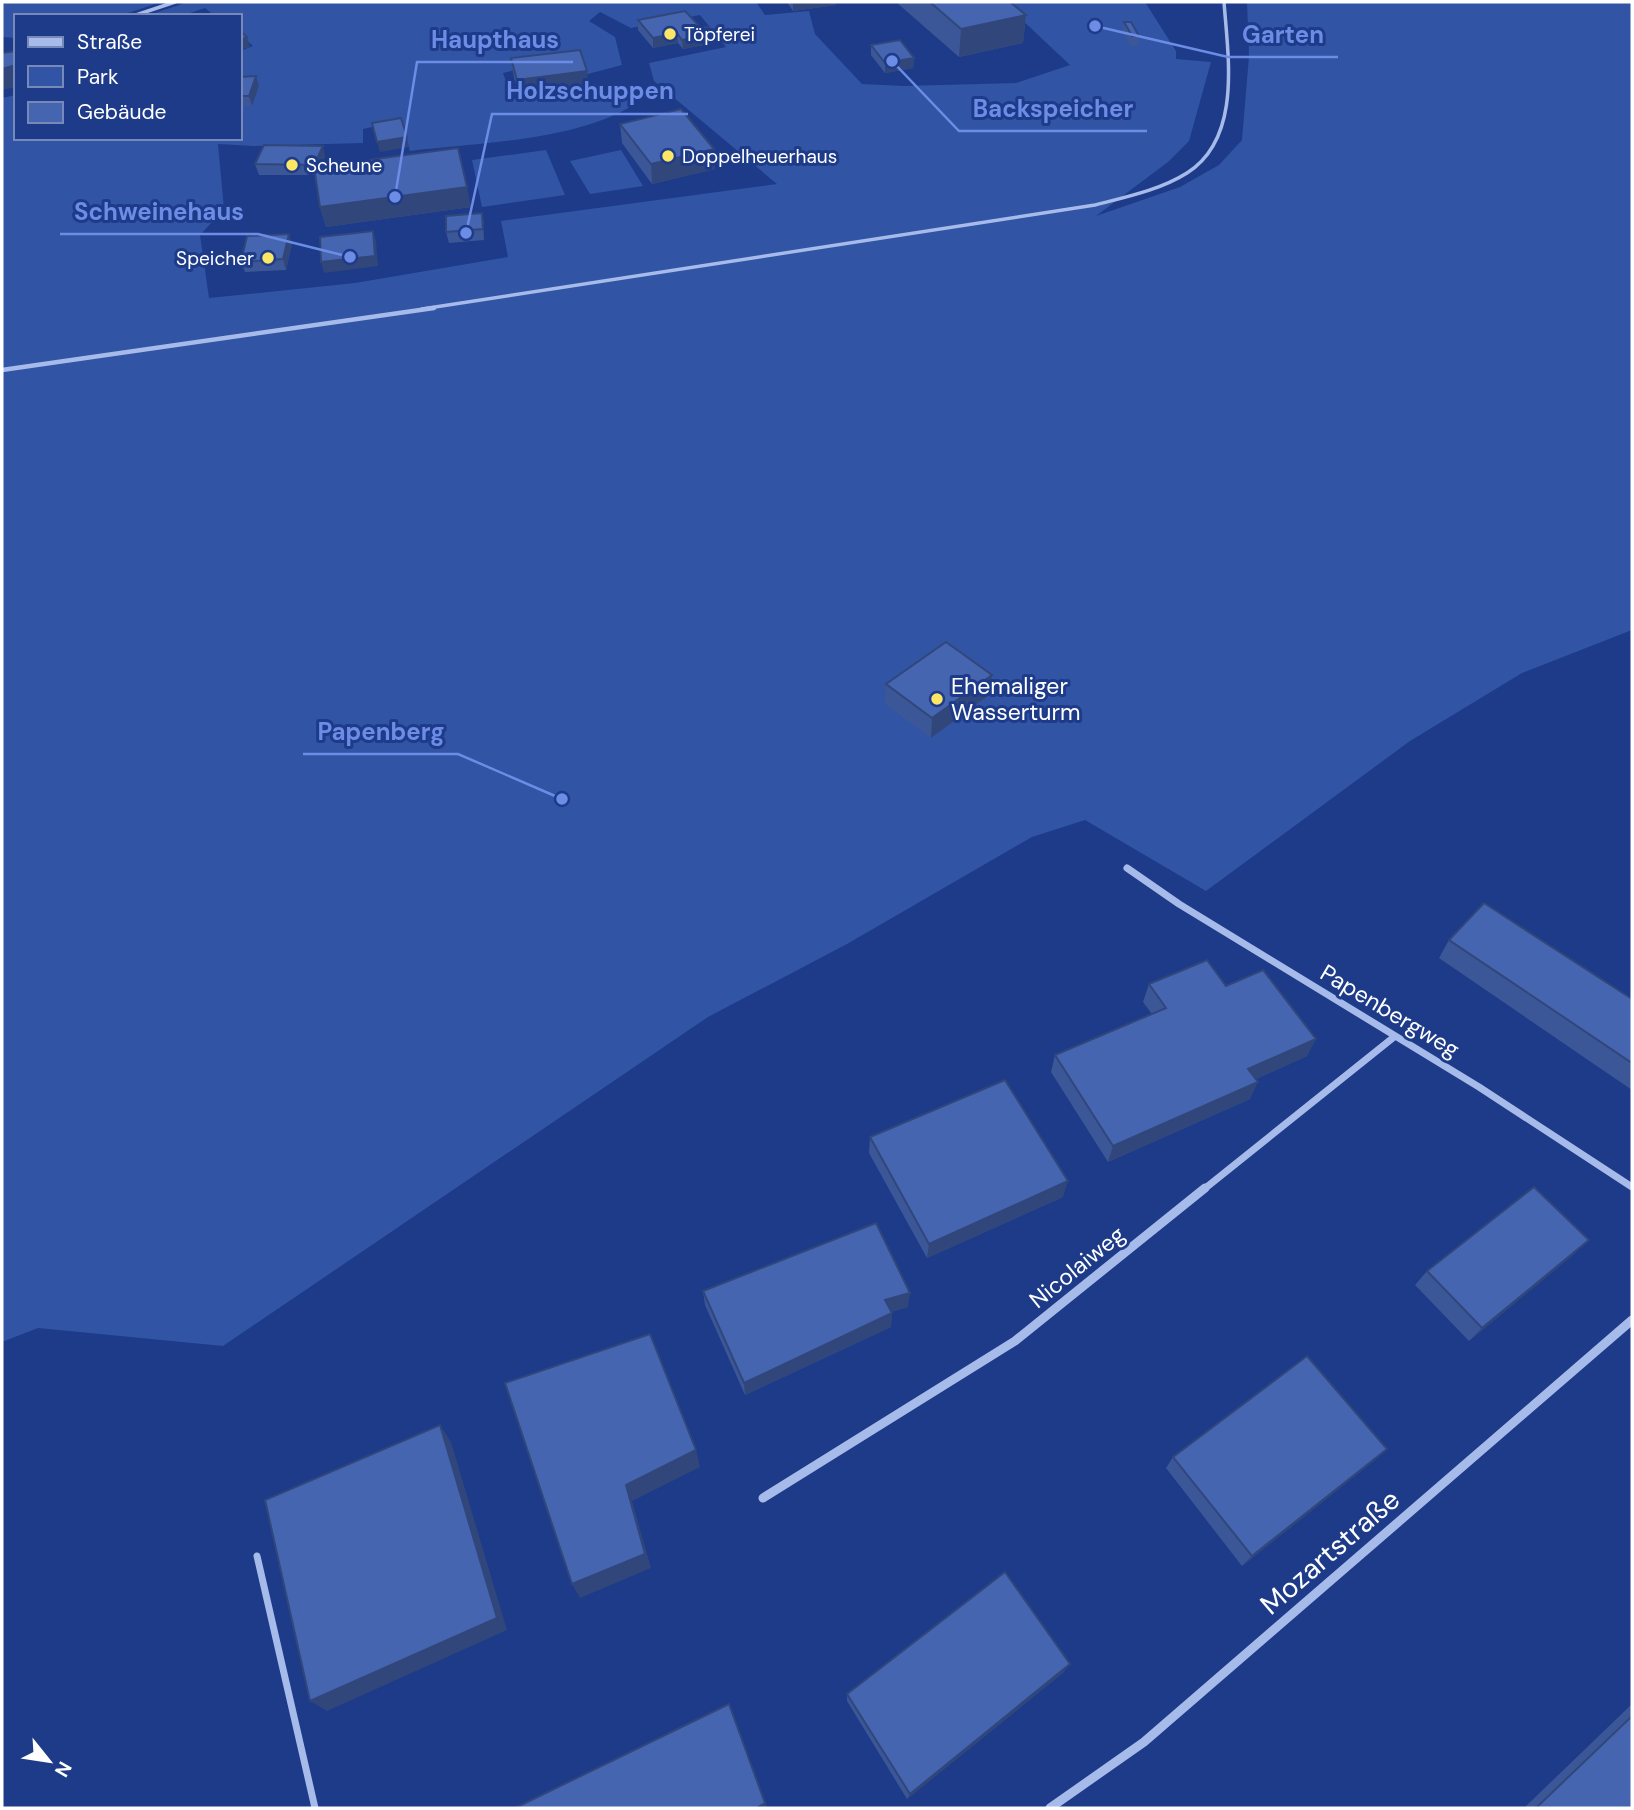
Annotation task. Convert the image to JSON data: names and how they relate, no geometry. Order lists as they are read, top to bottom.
{
  "streets": {
    "street": ["Papenbergweg", "Nicolaiweg", "Mozartstraße"]
  },
  "crossings": [
    ["Papenbergweg", "Nicolaiweg"]
  ],
  "places": [
    "Garten",
    "Töpferei",
    "Backspeicher",
    "Doppelheuerhaus",
    "Scheune",
    "Haupthaus",
    "Holzschuppen",
    "Schweinehaus",
    "Speicher",
    "Ehemaliger Wasserturm",
    "Papenberg"
  ],
  "legend": ["Straße", "Park", "Gebäude"],
  "north": "bottom right"
}
